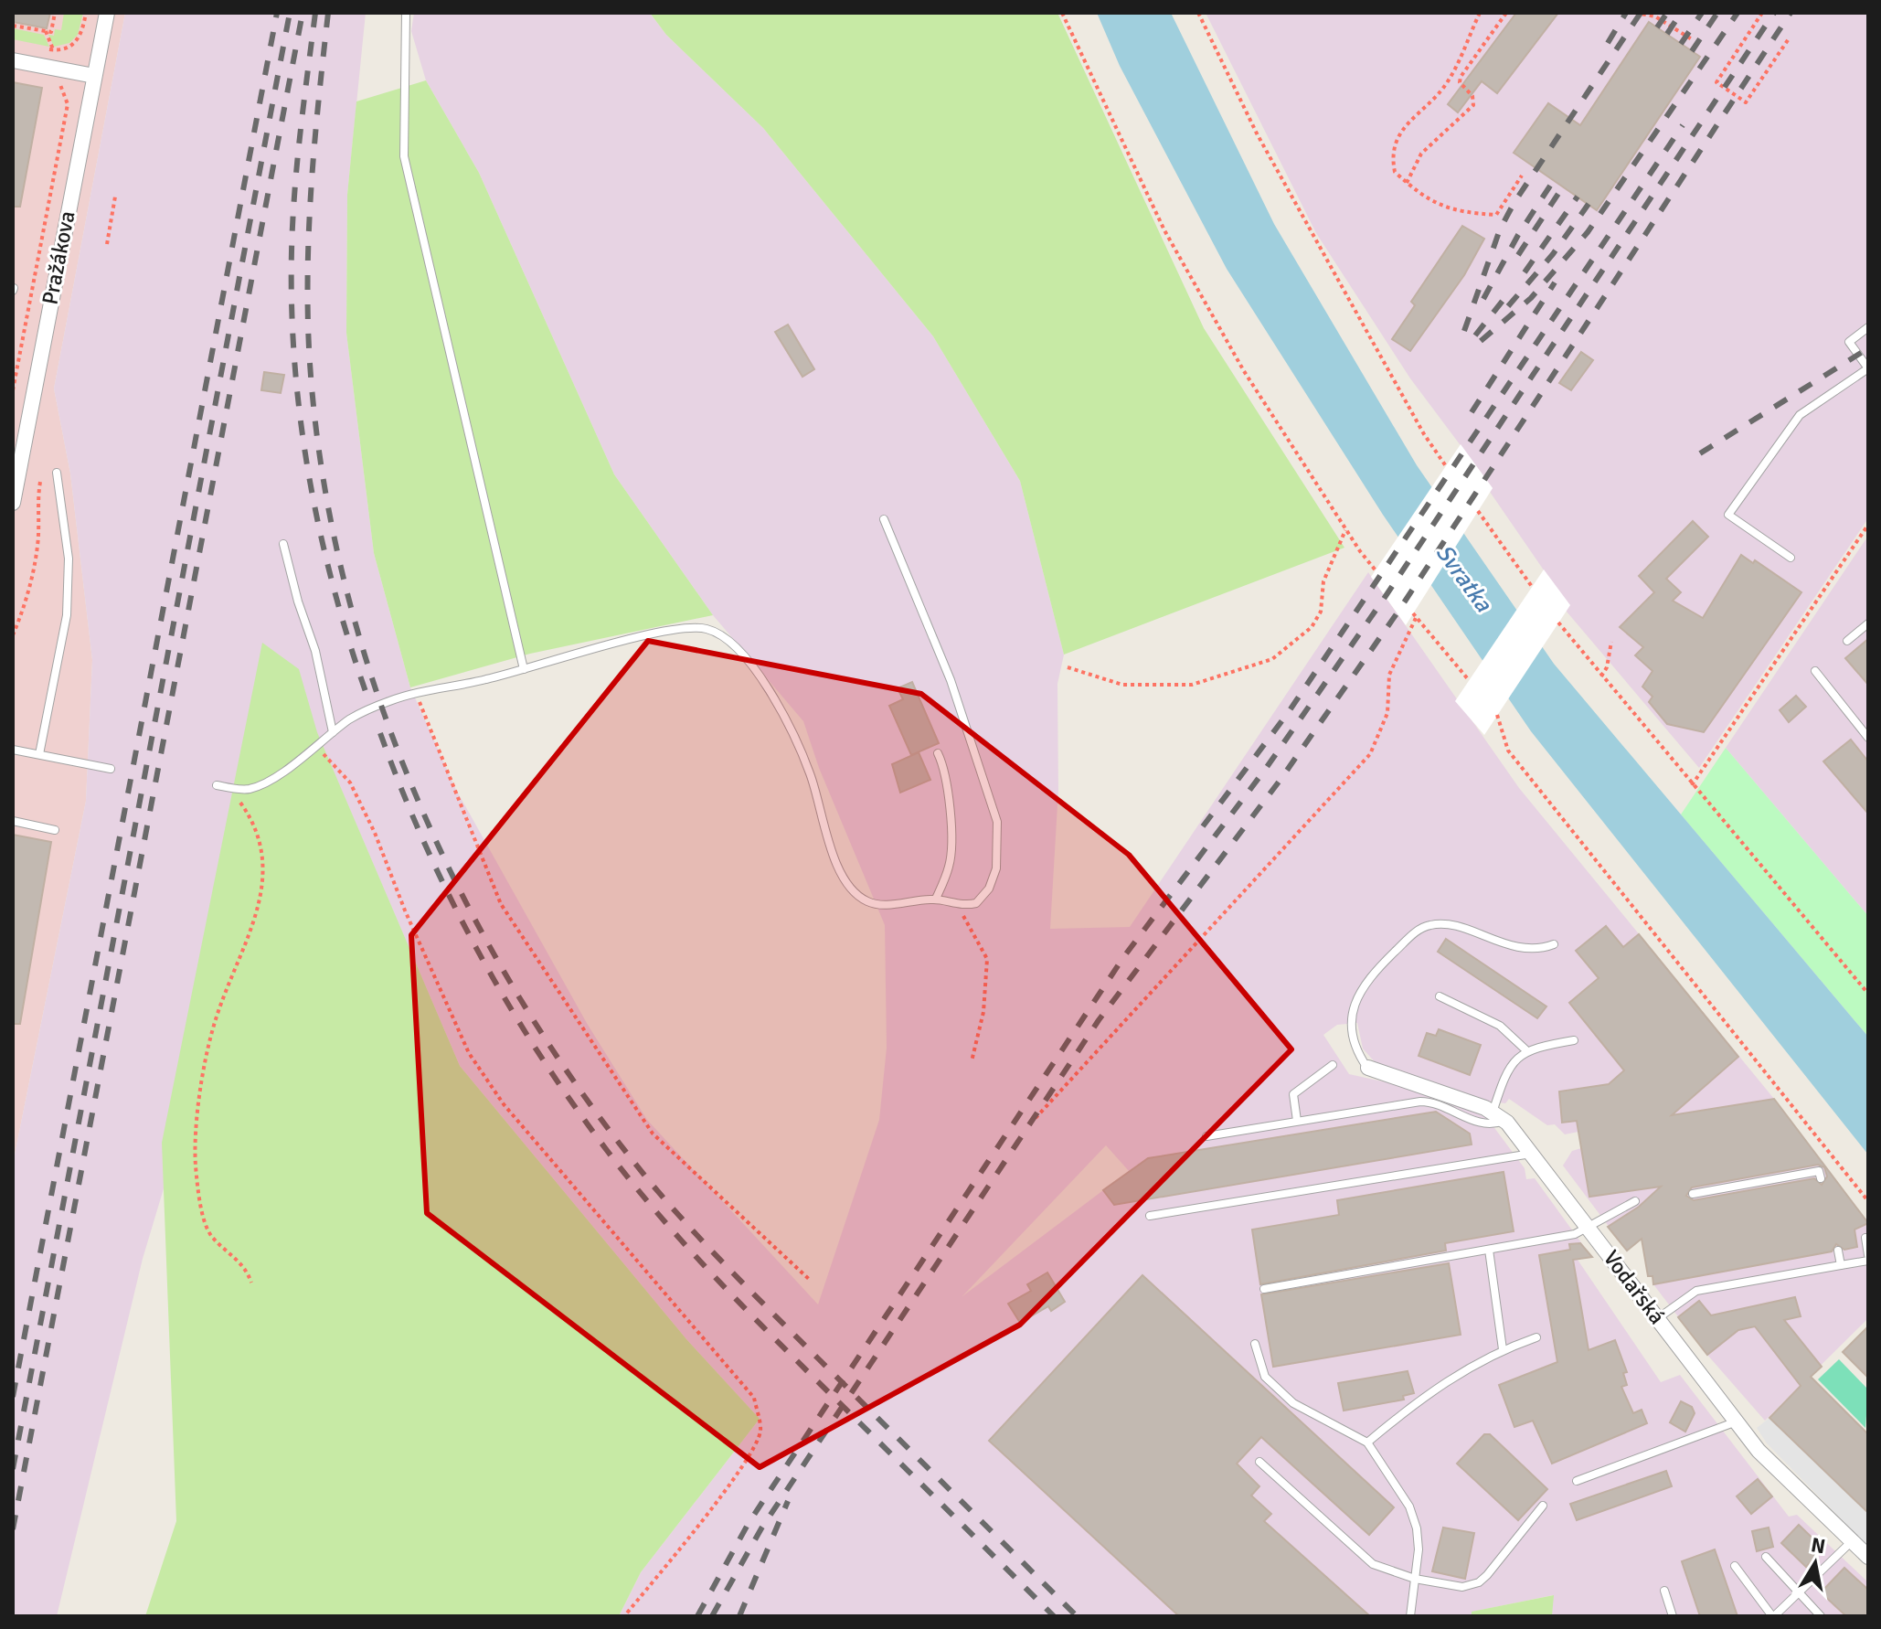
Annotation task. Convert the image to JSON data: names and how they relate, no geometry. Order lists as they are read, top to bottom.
{
  "streets": {
    "street": ["Pražákova", "Vodařská"]
  },
  "water": ["Svratka"],
  "north": "top"
}
